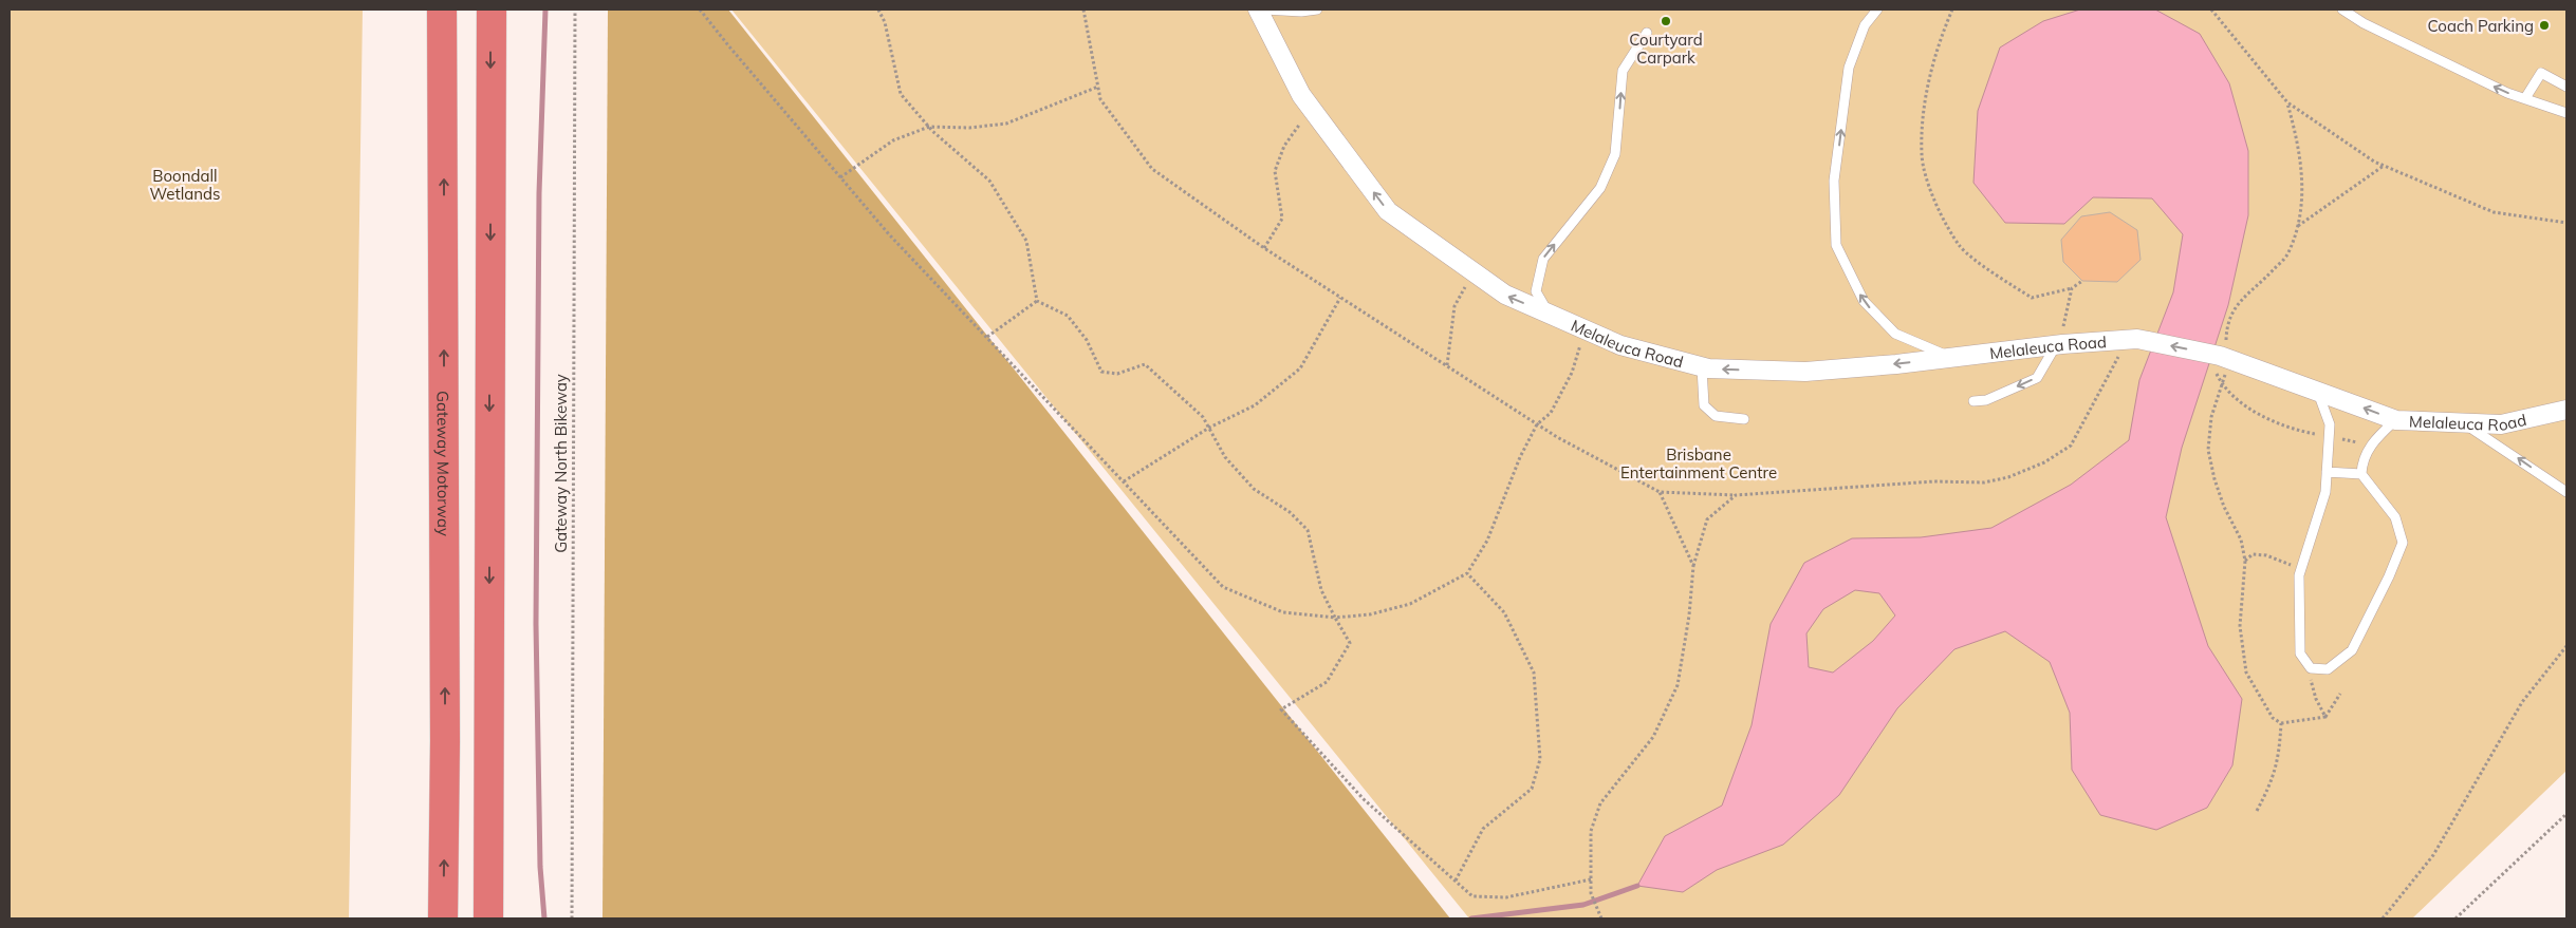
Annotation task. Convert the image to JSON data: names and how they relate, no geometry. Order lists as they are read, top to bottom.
{
  "streets": {
    "highway": ["Gateway Motorway"],
    "street": ["Melaleuca Road"],
    "path": ["Gateway North Bikeway"]
  },
  "one_way": ["Melaleuca Road"],
  "parks": ["Boondall Wetlands", "Brisbane Entertainment Centre"],
  "places": ["Courtyard Carpark", "Coach Parking"]
}
